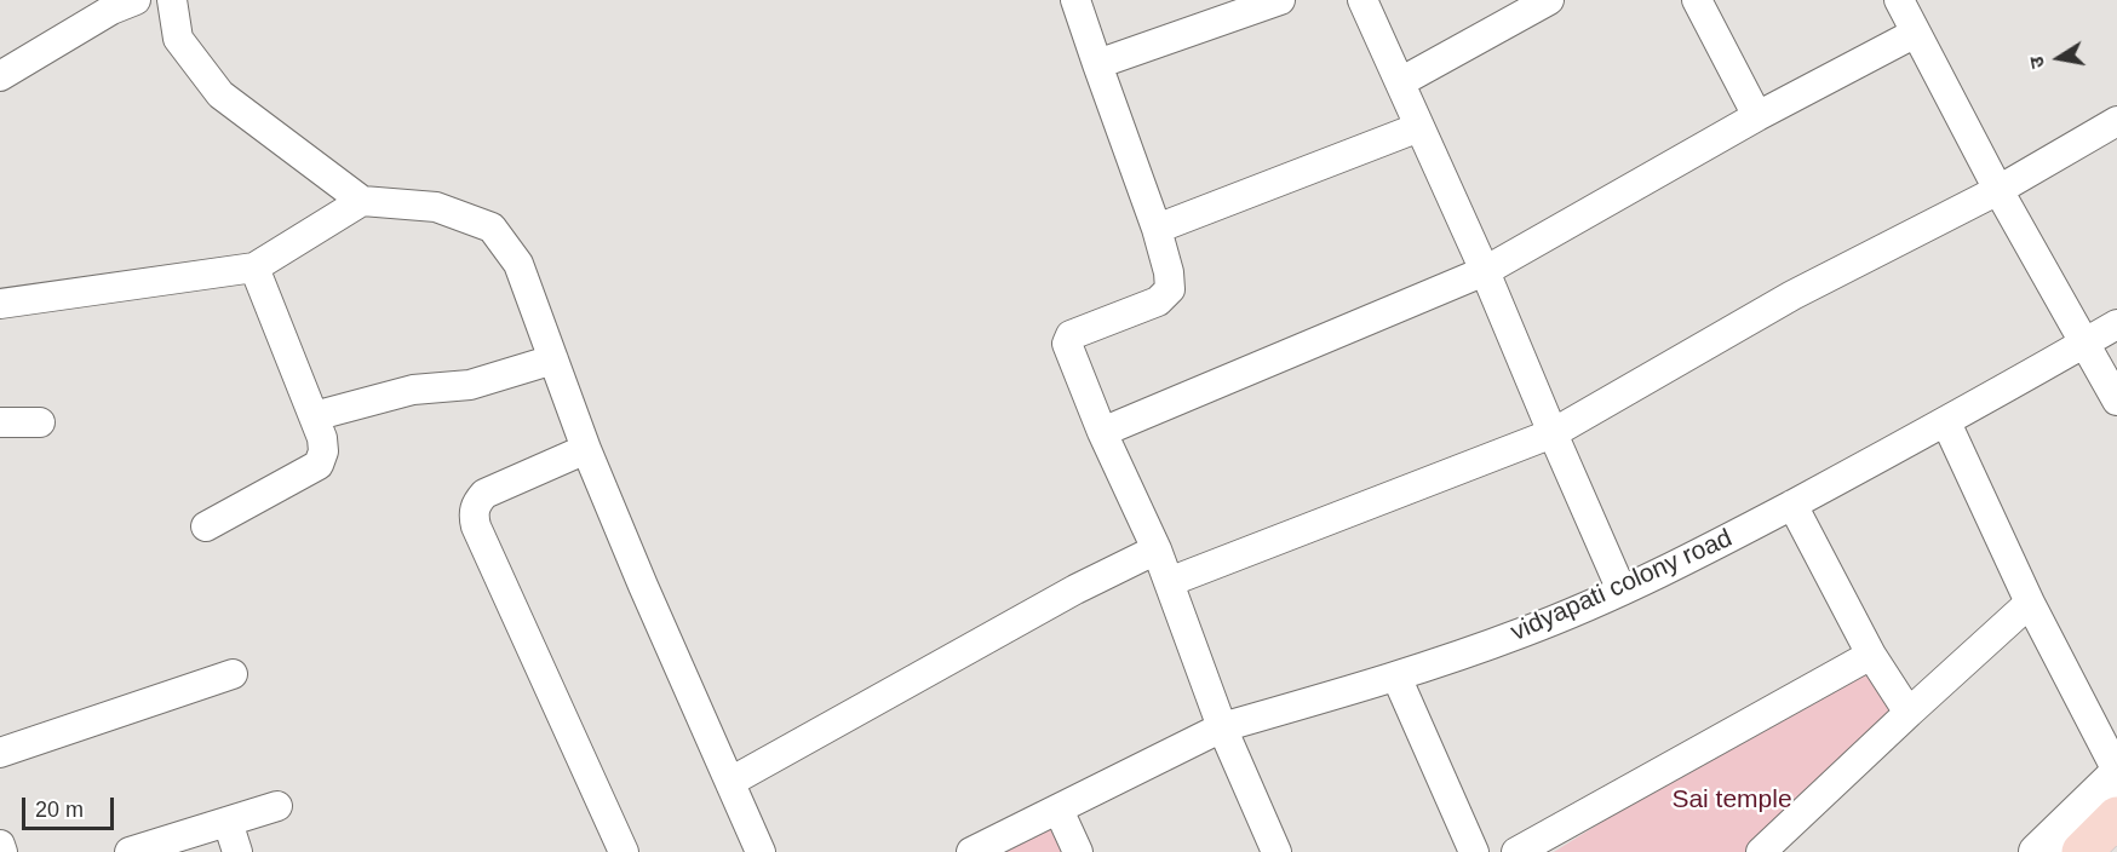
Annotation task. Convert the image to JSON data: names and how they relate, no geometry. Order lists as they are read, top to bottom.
{
  "streets": {
    "street": ["vidyapati colony road"]
  },
  "parks": ["Sai temple"],
  "scale_bar": "20 m",
  "north": "left"
}
